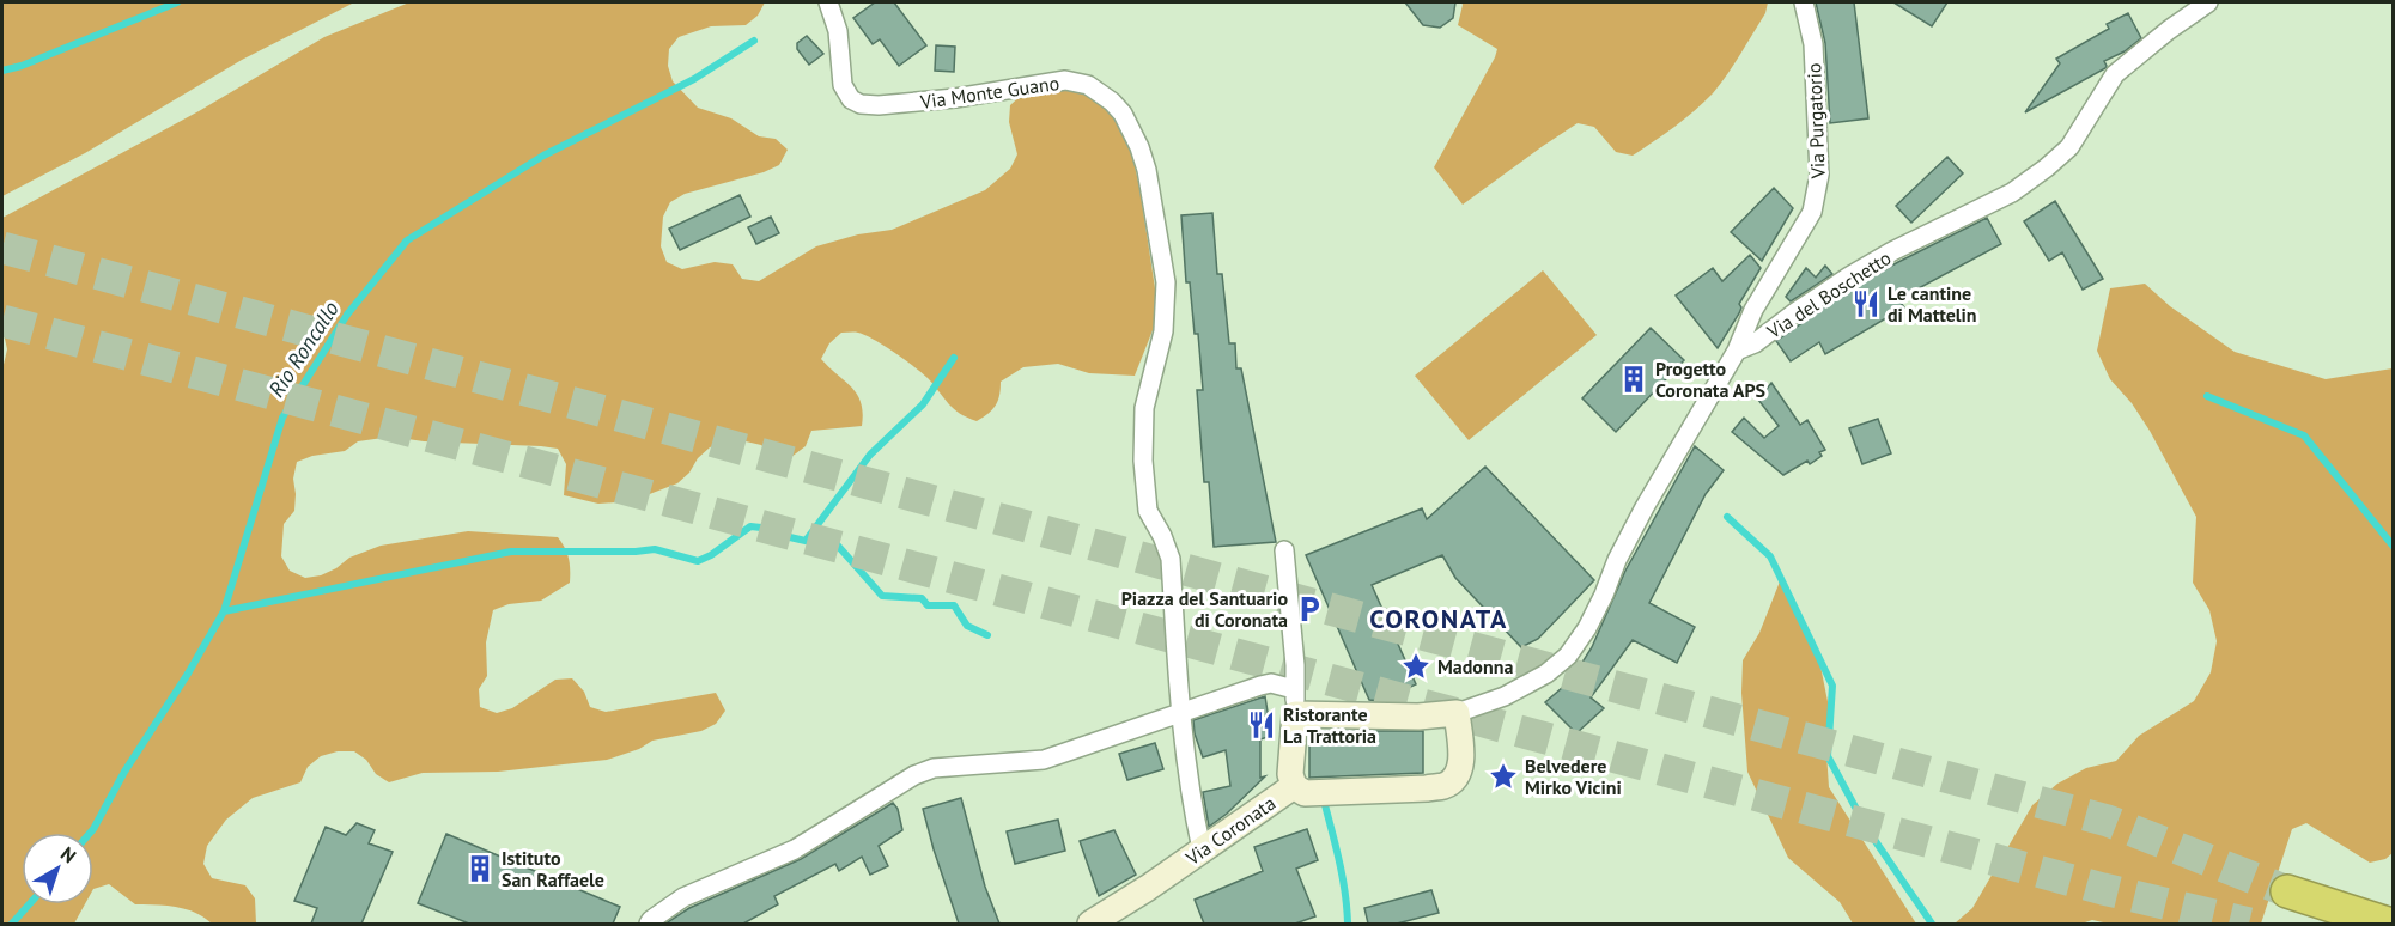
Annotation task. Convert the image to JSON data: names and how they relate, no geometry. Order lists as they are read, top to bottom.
{
  "streets": {
    "street": [
      "Via Monte Guano",
      "Via Purgatorio",
      "Via del Boschetto",
      "Via Coronata"
    ]
  },
  "crossings": [
    ["Via Monte Guano", "Via Coronata"],
    ["Via Purgatorio", "Via del Boschetto"]
  ],
  "districts": ["CORONATA"],
  "water": ["Rio Roncallo"],
  "places": {
    "restaurant": ["Le cantine di Mattelin", "Ristorante La Trattoria"],
    "building": ["Progetto Coronata APS", "Istituto San Raffaele"],
    "parking": ["Piazza del Santuario di Coronata"],
    "place": ["Madonna", "Belvedere Mirko Vicini"]
  },
  "north": "top right"
}
